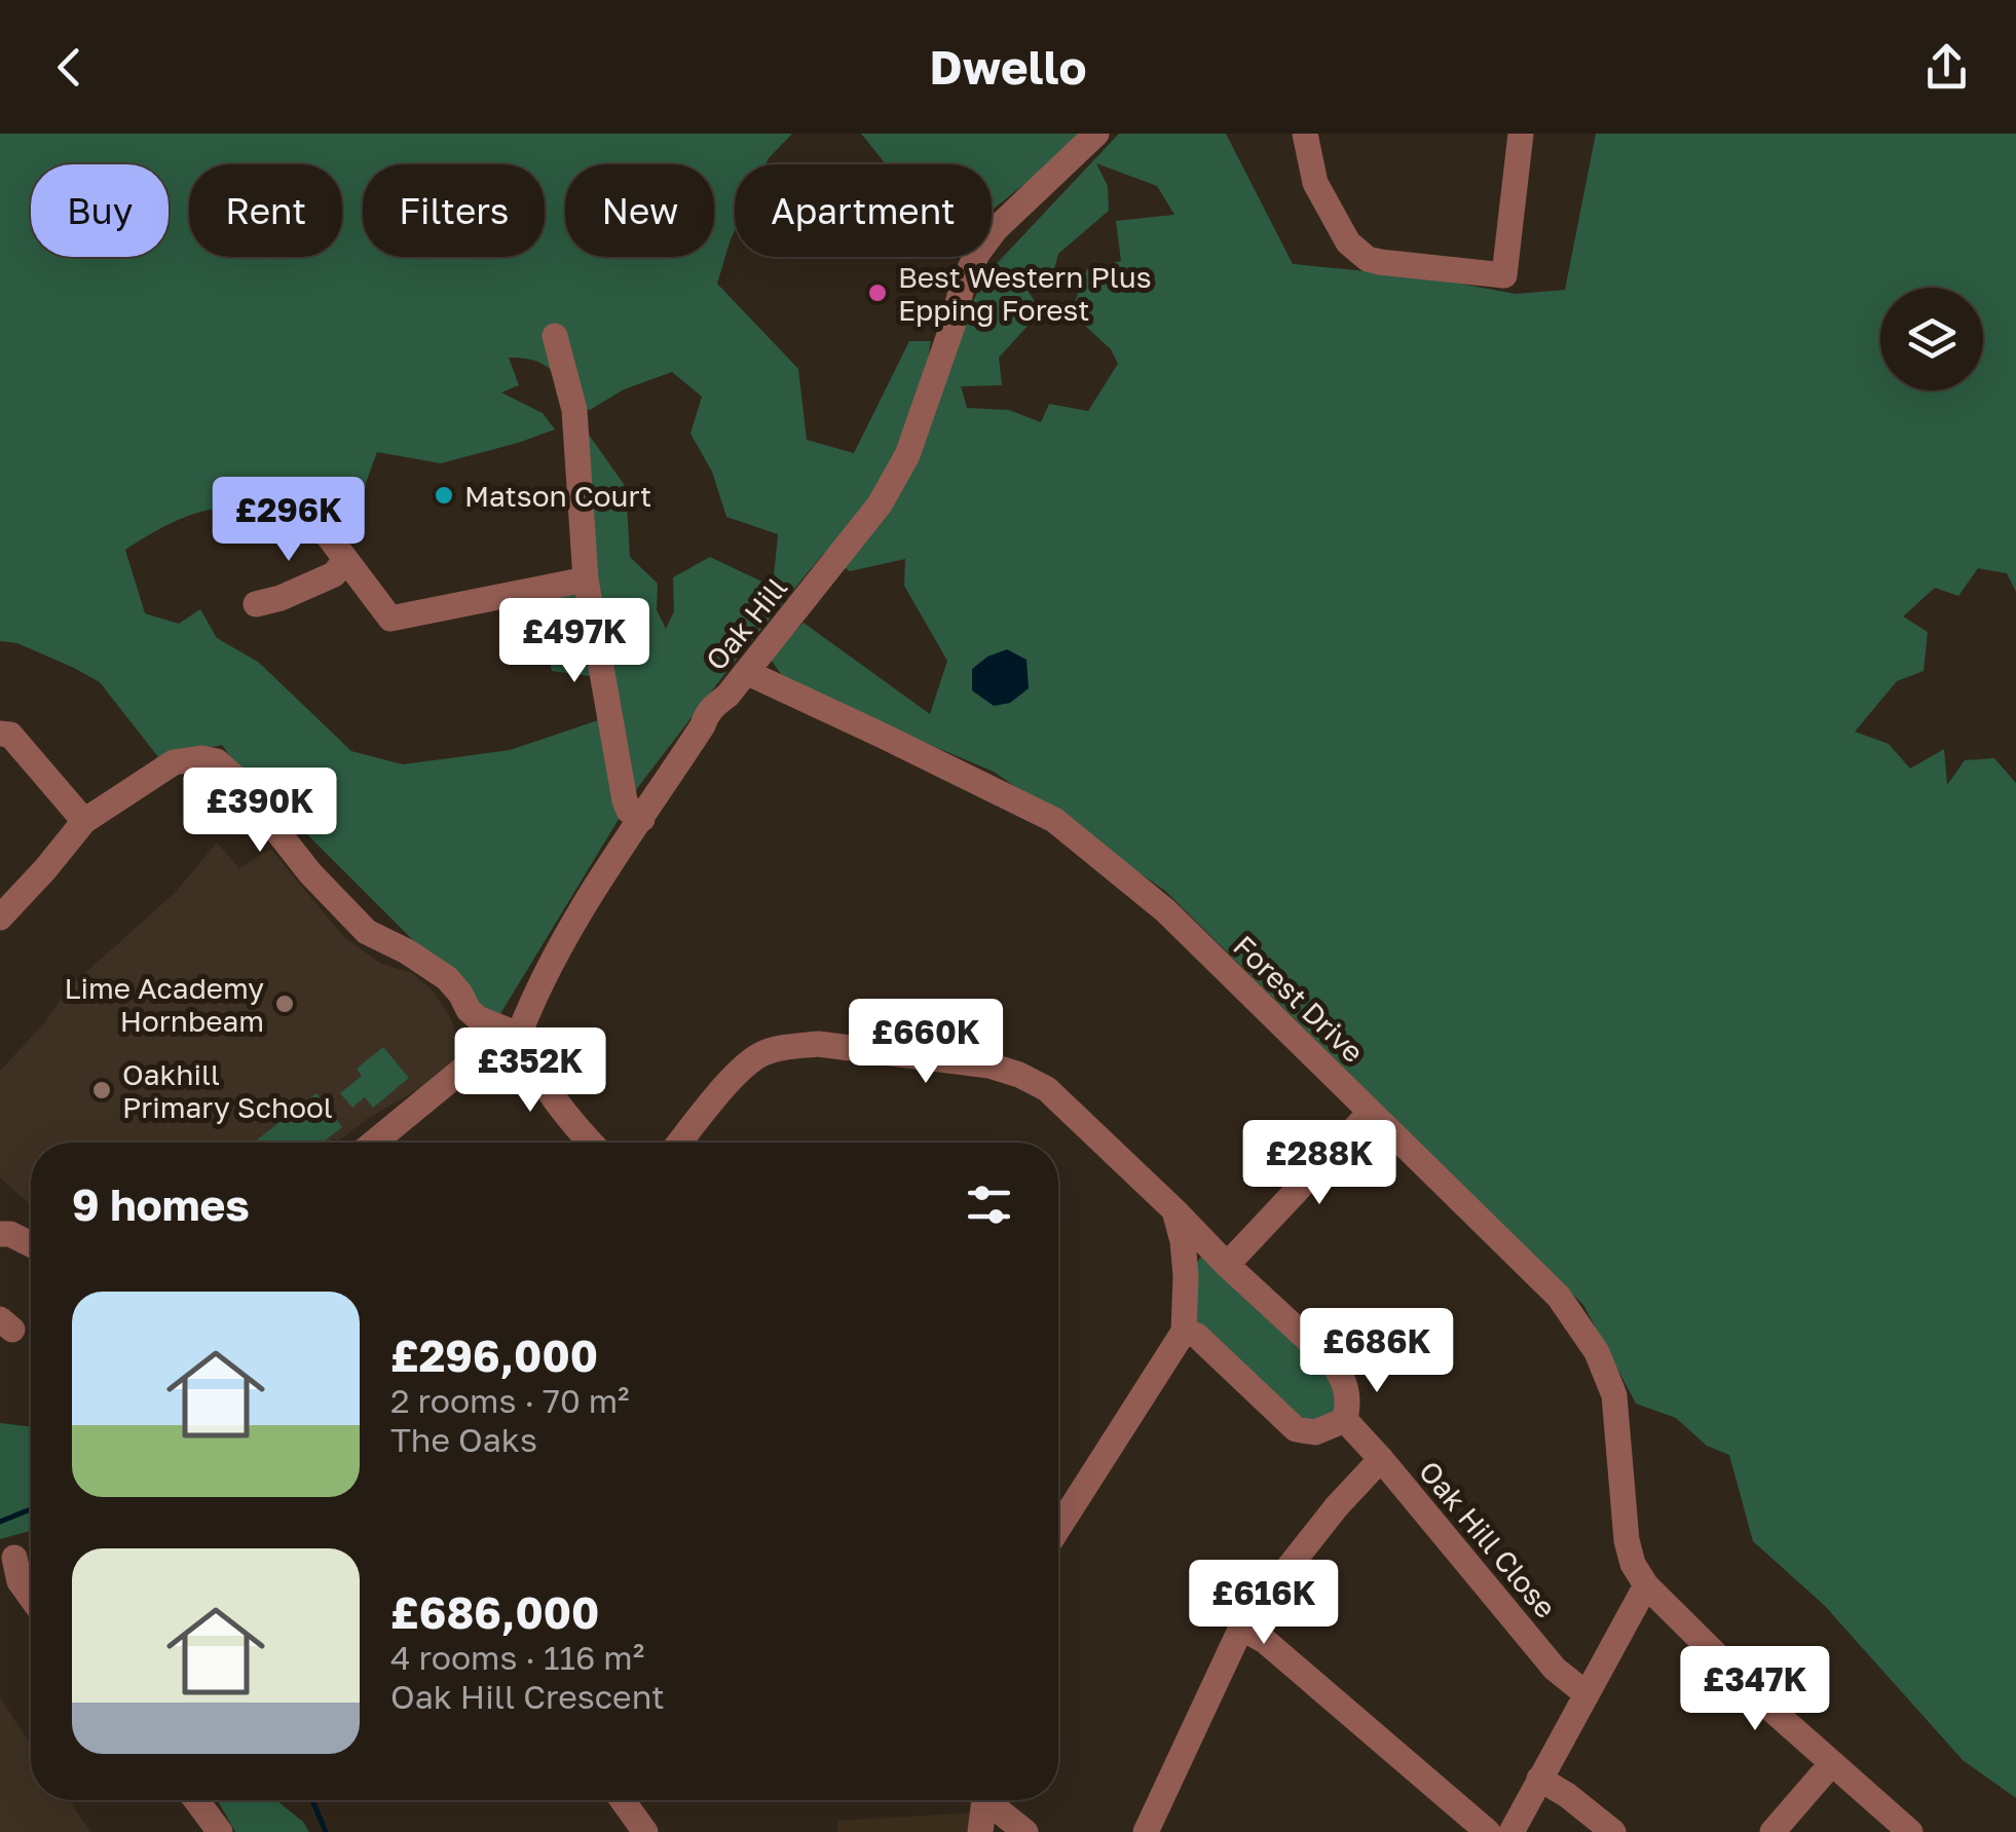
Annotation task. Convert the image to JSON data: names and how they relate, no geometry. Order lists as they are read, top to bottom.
{
  "streets": {
    "street": ["Oak Hill", "Forest Drive", "Oak Hill Close"]
  },
  "crossings": [
    ["Oak Hill", "Forest Drive"]
  ],
  "places": [
    "Best Western Plus Epping Forest",
    "Matson Court",
    "Lime Academy Hornbeam",
    "Oakhill Primary School"
  ],
  "page": {
    "header": "Dwello",
    "chip": [
      "Buy",
      "Rent",
      "Filters",
      "New",
      "Apartment"
    ],
    "price": [
      "£296K",
      "£497K",
      "£390K",
      "£660K",
      "£352K",
      "£288K",
      "£686K",
      "£616K",
      "£347K"
    ],
    "heading": "9 homes",
    "list": [
      {
        "name": "£296,000",
        "note": "2 rooms · 70 m² · The Oaks"
      },
      {
        "name": "£686,000",
        "note": "4 rooms · 116 m² · Oak Hill Crescent"
      }
    ]
  }
}
